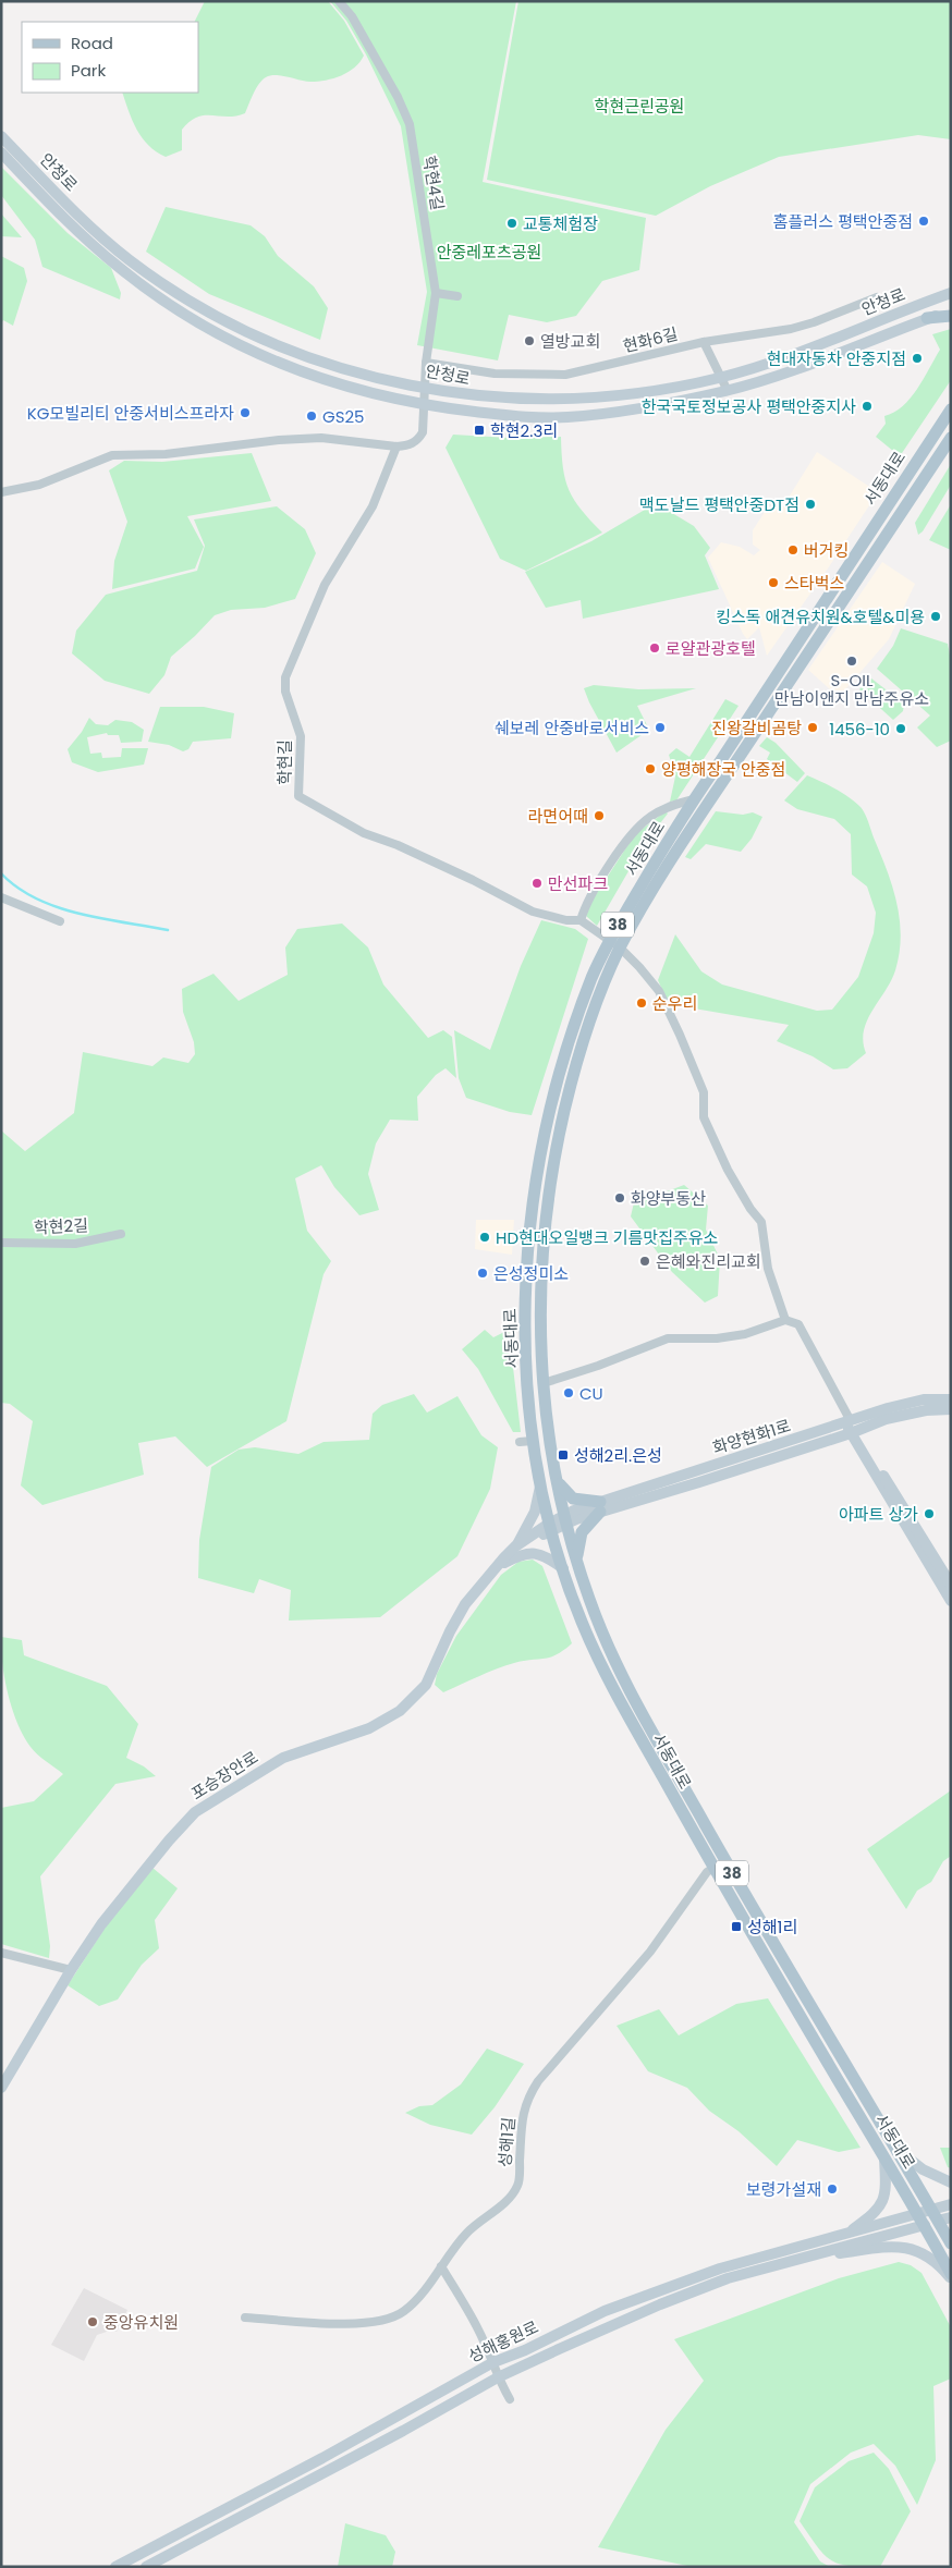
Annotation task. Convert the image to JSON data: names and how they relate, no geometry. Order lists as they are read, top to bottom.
{
  "streets": {
    "main road": ["서동대로", "38", "성해홍원로"],
    "street": [
      "안청로",
      "학현4길",
      "현화6길",
      "학현길",
      "학현2길",
      "화양현화1로",
      "포승장안로",
      "성해1길"
    ]
  },
  "crossings": [
    ["안청로", "학현4길"],
    ["학현4길", "현화6길"],
    ["서동대로", "학현길"],
    ["서동대로", "화양현화1로"],
    ["서동대로", "성해1길"],
    ["서동대로", "성해홍원로"]
  ],
  "parks": ["학현근린공원", "안중레포츠공원"],
  "places": {
    "other": [
      "홈플러스 평택안중점",
      "교통체험장",
      "열방교회",
      "현대자동차 안중지점",
      "한국국토정보공사 평택안중지사",
      "KG모빌리티 안중서비스프라자",
      "GS25",
      "맥도날드 평택안중DT점",
      "버거킹",
      "스타벅스",
      "킹스독 애견유치원&호텔&미용",
      "로얄관광호텔",
      "S-OIL 만남이앤지 만남주유소",
      "쉐보레 안중바로서비스",
      "진왕갈비곰탕",
      "1456-10",
      "양평해장국 안중점",
      "라면어때",
      "만선파크",
      "순우리",
      "화양부동산",
      "HD현대오일뱅크 기름맛집주유소",
      "은혜와진리교회",
      "은성정미소",
      "CU",
      "아파트 상가",
      "보령가설재",
      "중앙유치원"
    ],
    "transit": ["학현2.3리", "성해2리.은성", "성해1리"]
  },
  "legend": ["Road", "Park"]
}
